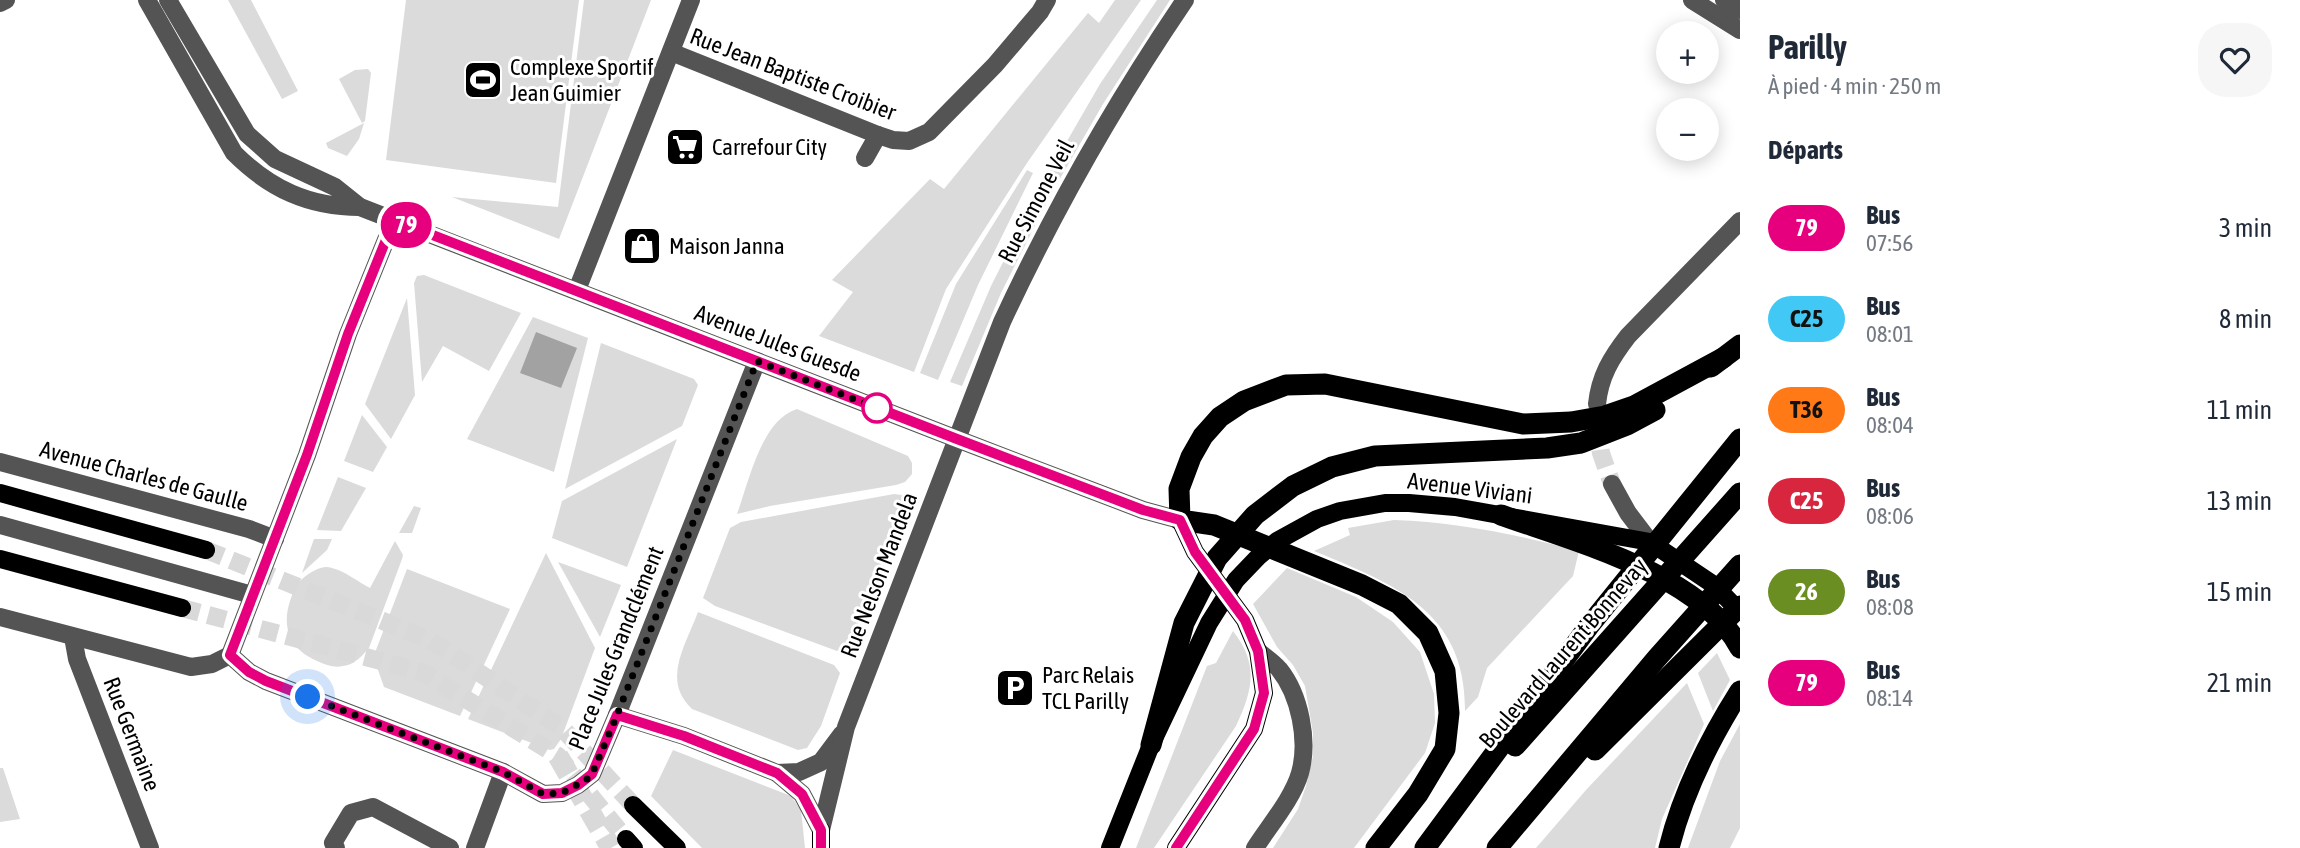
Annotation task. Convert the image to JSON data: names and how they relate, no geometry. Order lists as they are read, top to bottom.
{
  "streets": {
    "highway": ["Boulevard Laurent Bonnevay"],
    "main road": ["Avenue Viviani"],
    "street": [
      "Rue Jean Baptiste Croibier",
      "Rue Simone Veil",
      "Avenue Jules Guesde",
      "Avenue Charles de Gaulle",
      "Rue Nelson Mandela",
      "Place Jules Grandclément",
      "Rue Germaine"
    ]
  },
  "crossings": [
    ["Rue Simone Veil", "Avenue Jules Guesde"],
    ["Rue Simone Veil", "Rue Nelson Mandela"],
    ["Avenue Jules Guesde", "Rue Nelson Mandela"],
    ["Avenue Jules Guesde", "Place Jules Grandclément"]
  ],
  "places": {
    "sports": ["Complexe Sportif Jean Guimier"],
    "supermarket": ["Carrefour City"],
    "shop": ["Maison Janna"],
    "parking": ["Parc Relais TCL Parilly"]
  },
  "lines": ["bus line 79"],
  "page": {
    "on_map": "79",
    "heading": [
      ["Parilly", "À pied · 4 min · 250 m"],
      "Départs"
    ],
    "map_buttons": ["+", "−"],
    "list": [
      {
        "mark": "79",
        "name": "Bus",
        "note": "07:56",
        "value": "3 min"
      },
      {
        "mark": "C25",
        "name": "Bus",
        "note": "08:01",
        "value": "8 min"
      },
      {
        "mark": "T36",
        "name": "Bus",
        "note": "08:04",
        "value": "11 min"
      },
      {
        "mark": "C25",
        "name": "Bus",
        "note": "08:06",
        "value": "13 min"
      },
      {
        "mark": "26",
        "name": "Bus",
        "note": "08:08",
        "value": "15 min"
      },
      {
        "mark": "79",
        "name": "Bus",
        "note": "08:14",
        "value": "21 min"
      }
    ]
  }
}
